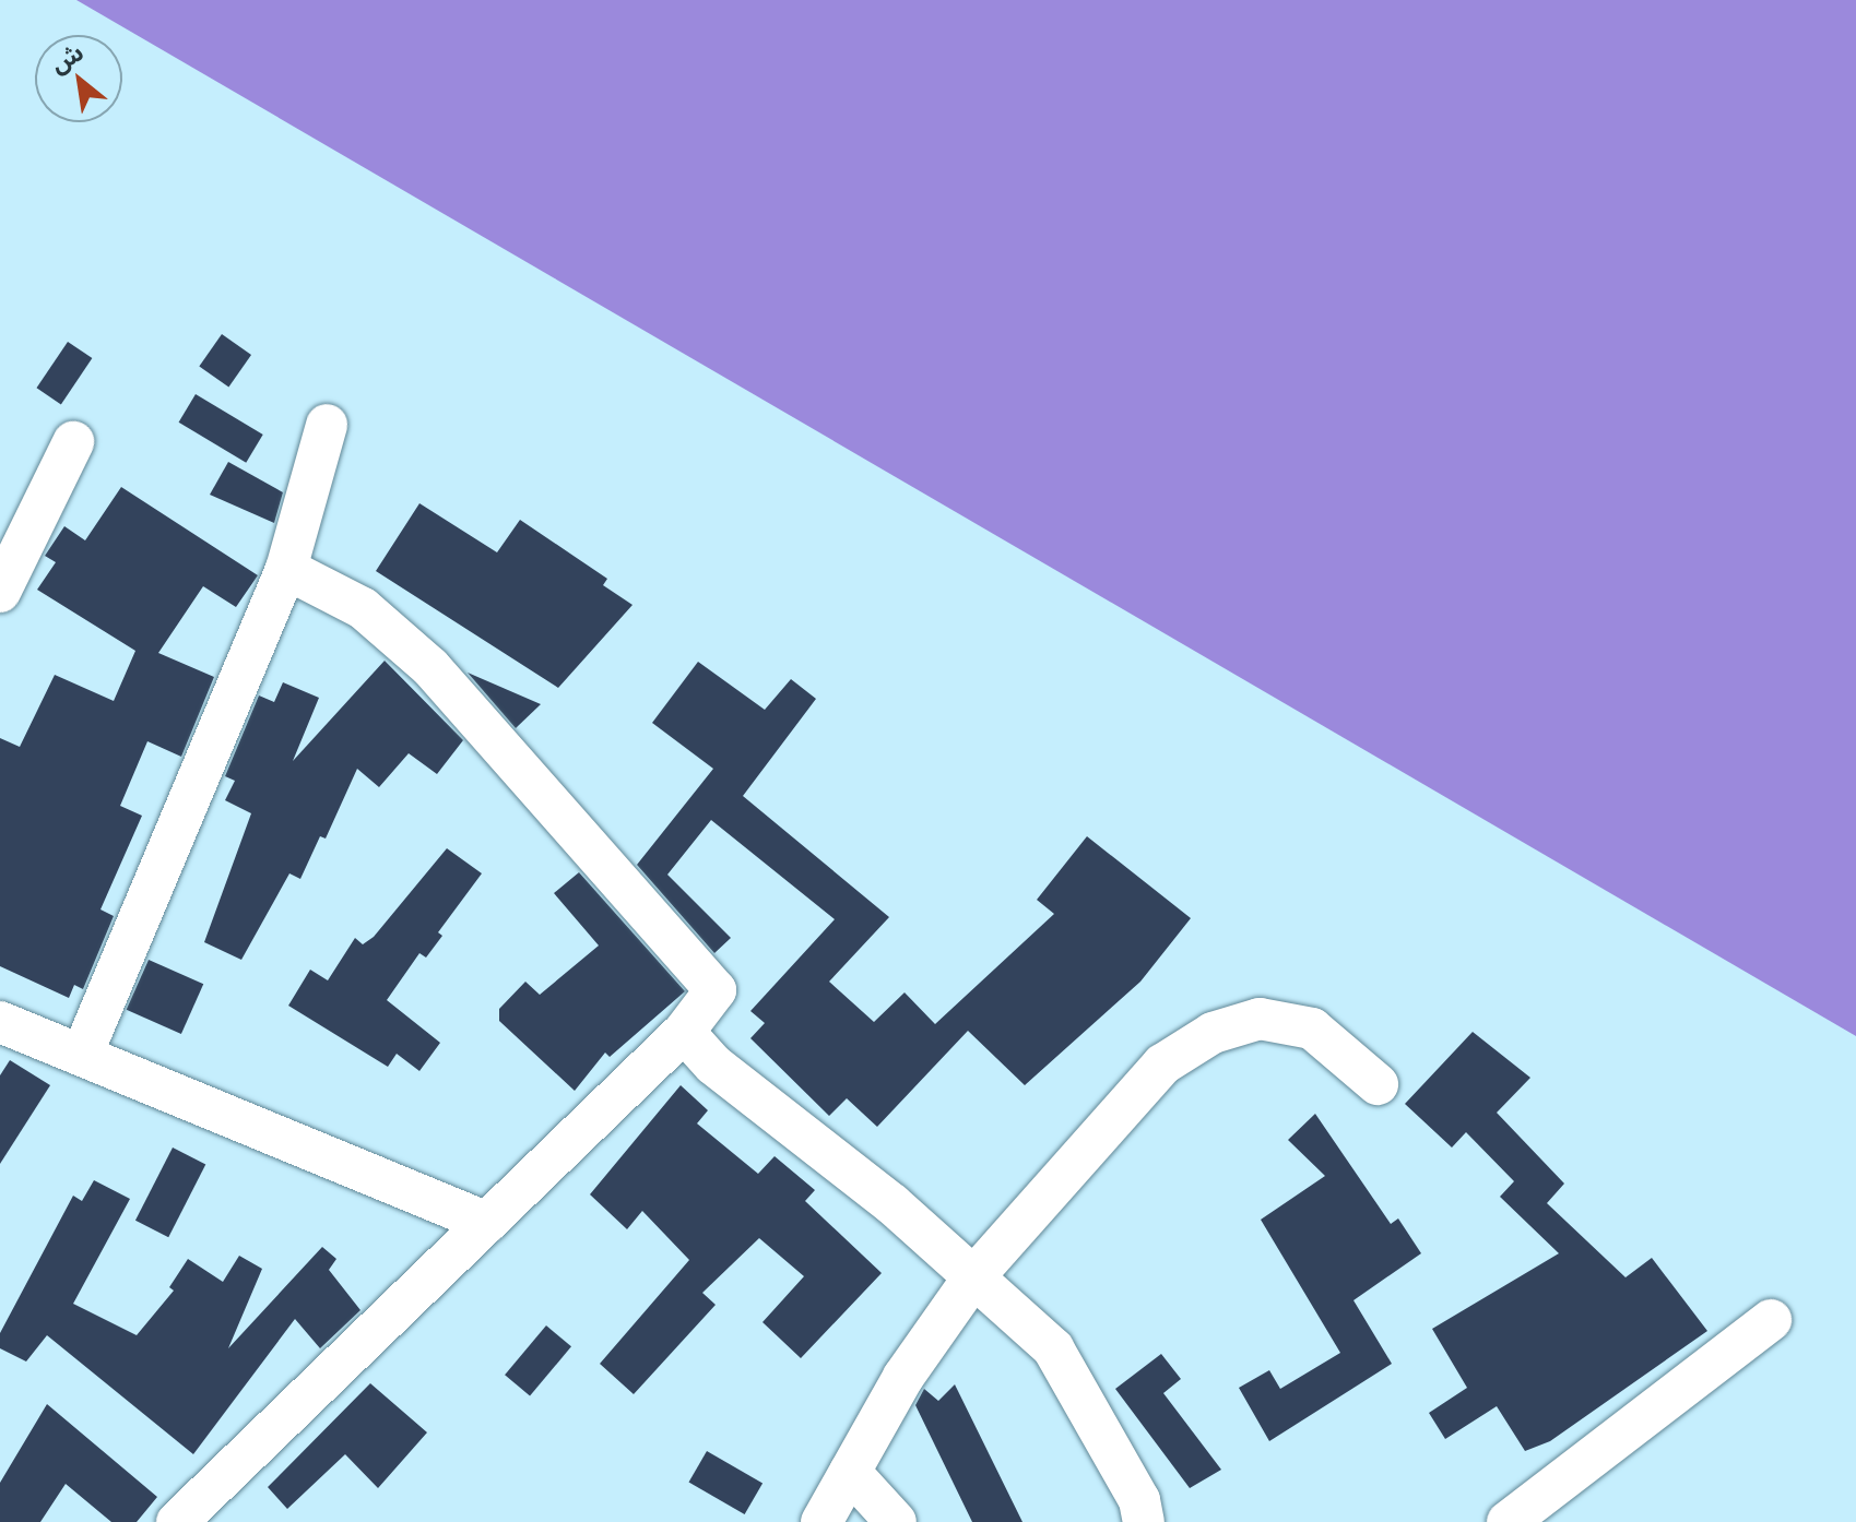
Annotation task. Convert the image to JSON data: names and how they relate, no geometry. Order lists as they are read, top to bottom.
{
  "north": "top left"
}
